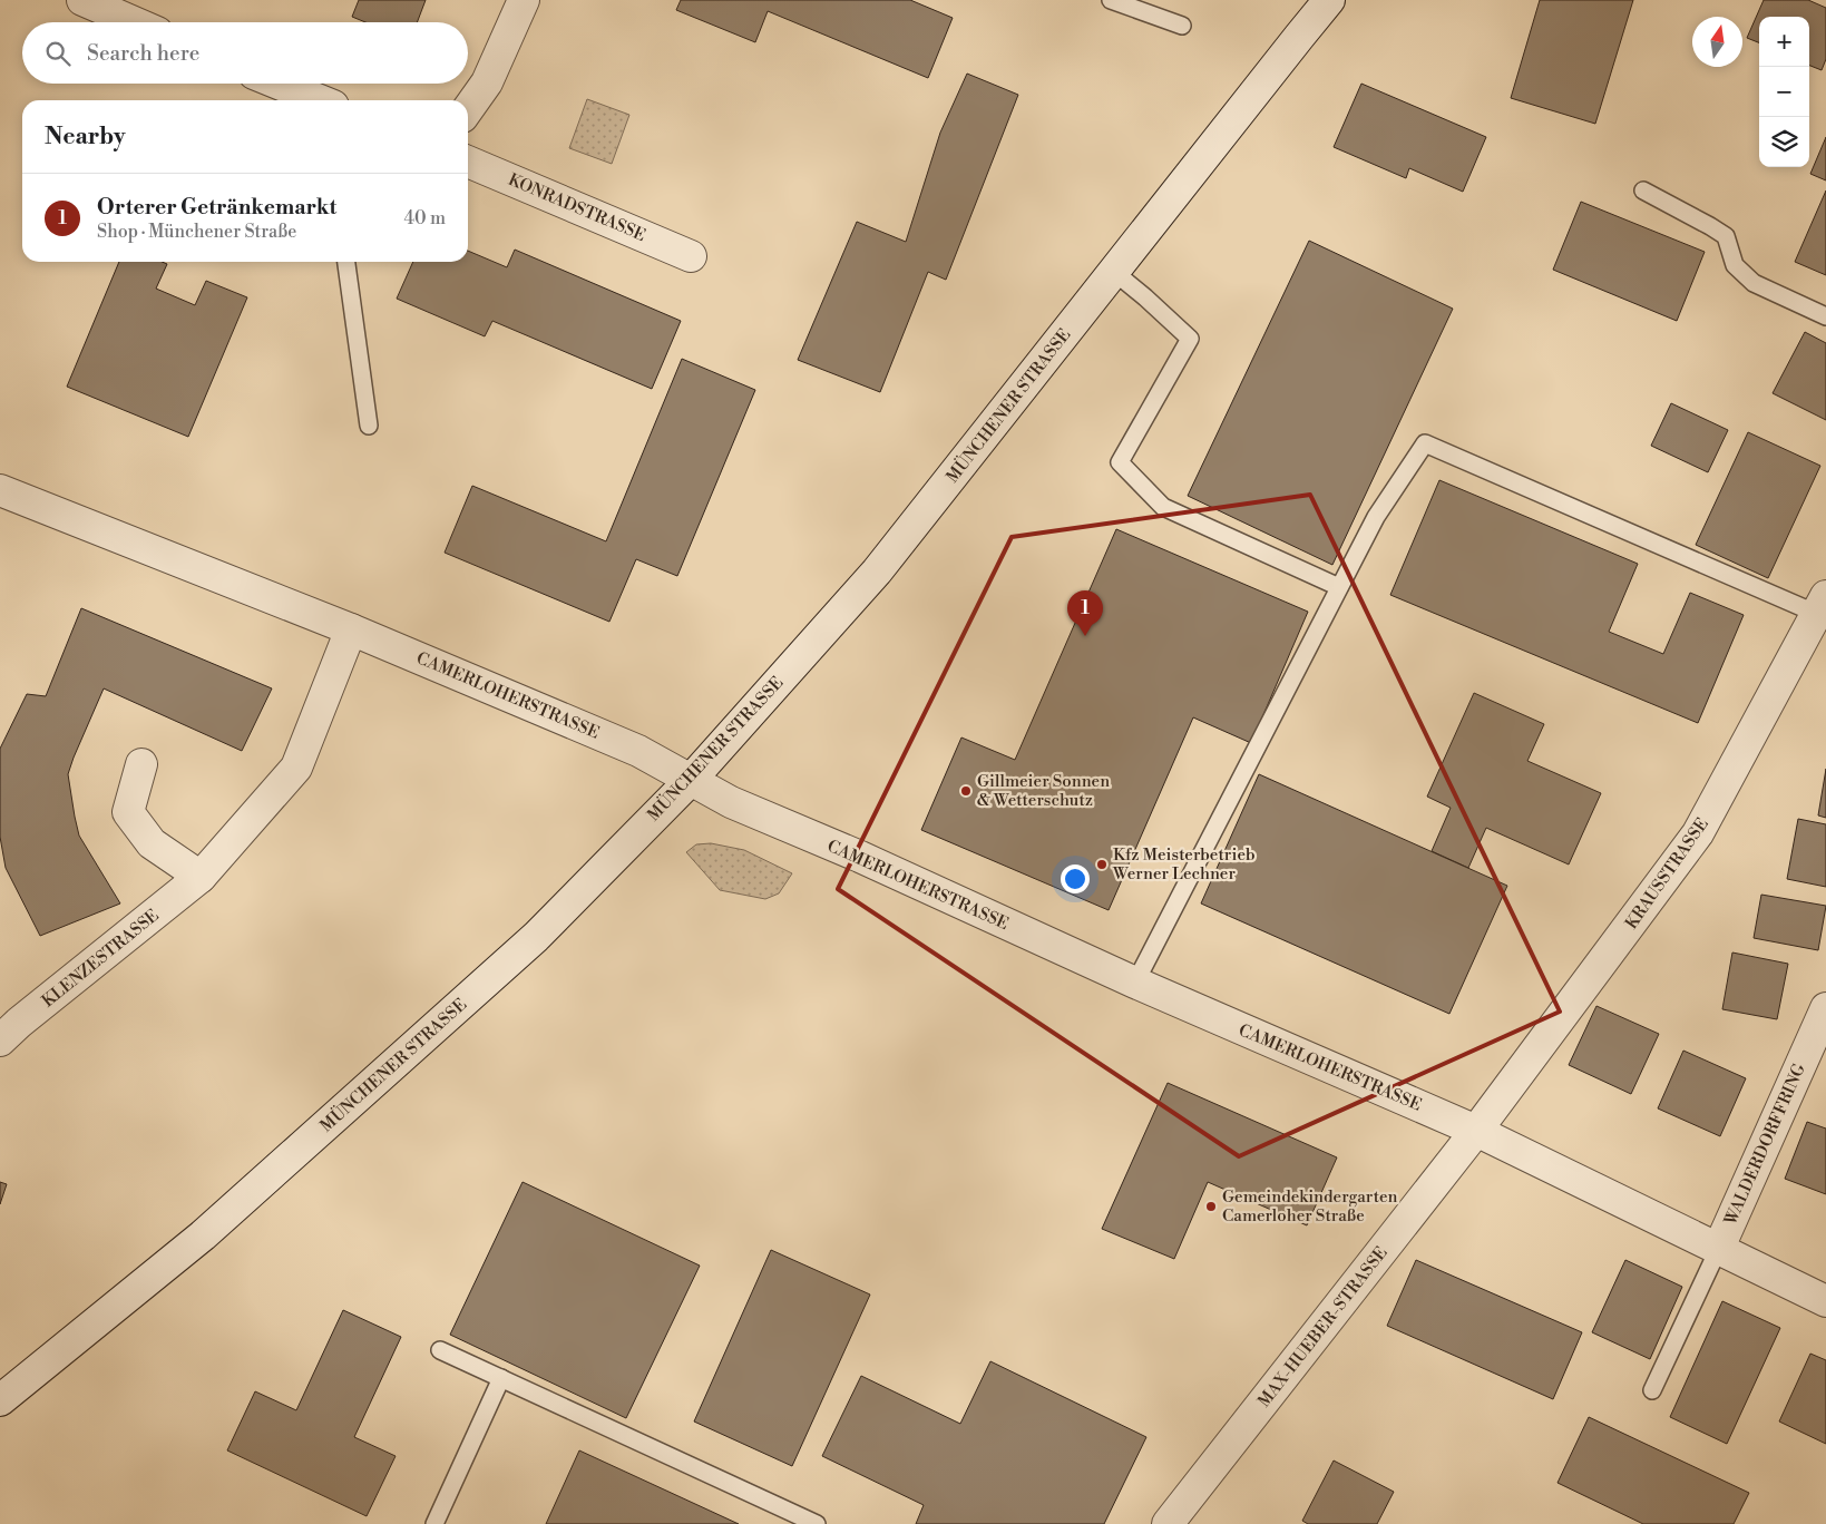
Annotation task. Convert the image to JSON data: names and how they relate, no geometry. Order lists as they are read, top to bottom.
{
  "streets": {
    "street": [
      "KONRADSTRASSE",
      "MÜNCHENER STRASSE",
      "CAMERLOHERSTRASSE",
      "KRAUSSTRASSE",
      "KLENZESTRASSE",
      "WALDERDORFFRING",
      "MAX-HUEBER-STRASSE"
    ]
  },
  "crossings": [
    ["MÜNCHENER STRASSE", "CAMERLOHERSTRASSE"],
    ["CAMERLOHERSTRASSE", "KRAUSSTRASSE"],
    ["CAMERLOHERSTRASSE", "KLENZESTRASSE"],
    ["CAMERLOHERSTRASSE", "WALDERDORFFRING"],
    ["CAMERLOHERSTRASSE", "MAX-HUEBER-STRASSE"],
    ["KRAUSSTRASSE", "MAX-HUEBER-STRASSE"]
  ],
  "places": ["Gillmeier Sonnen & Wetterschutz", "Kfz Meisterbetrieb Werner Lechner", "Gemeindekindergarten Camerloher Straße"],
  "north": "top",
  "page": {
    "map_buttons": ["+", "−"],
    "search": "Search here",
    "heading": "Nearby",
    "list": [
      {
        "mark": "1",
        "name": "Orterer Getränkemarkt",
        "note": "Shop · Münchener Straße",
        "value": "40 m"
      }
    ],
    "pins": "1"
  }
}
